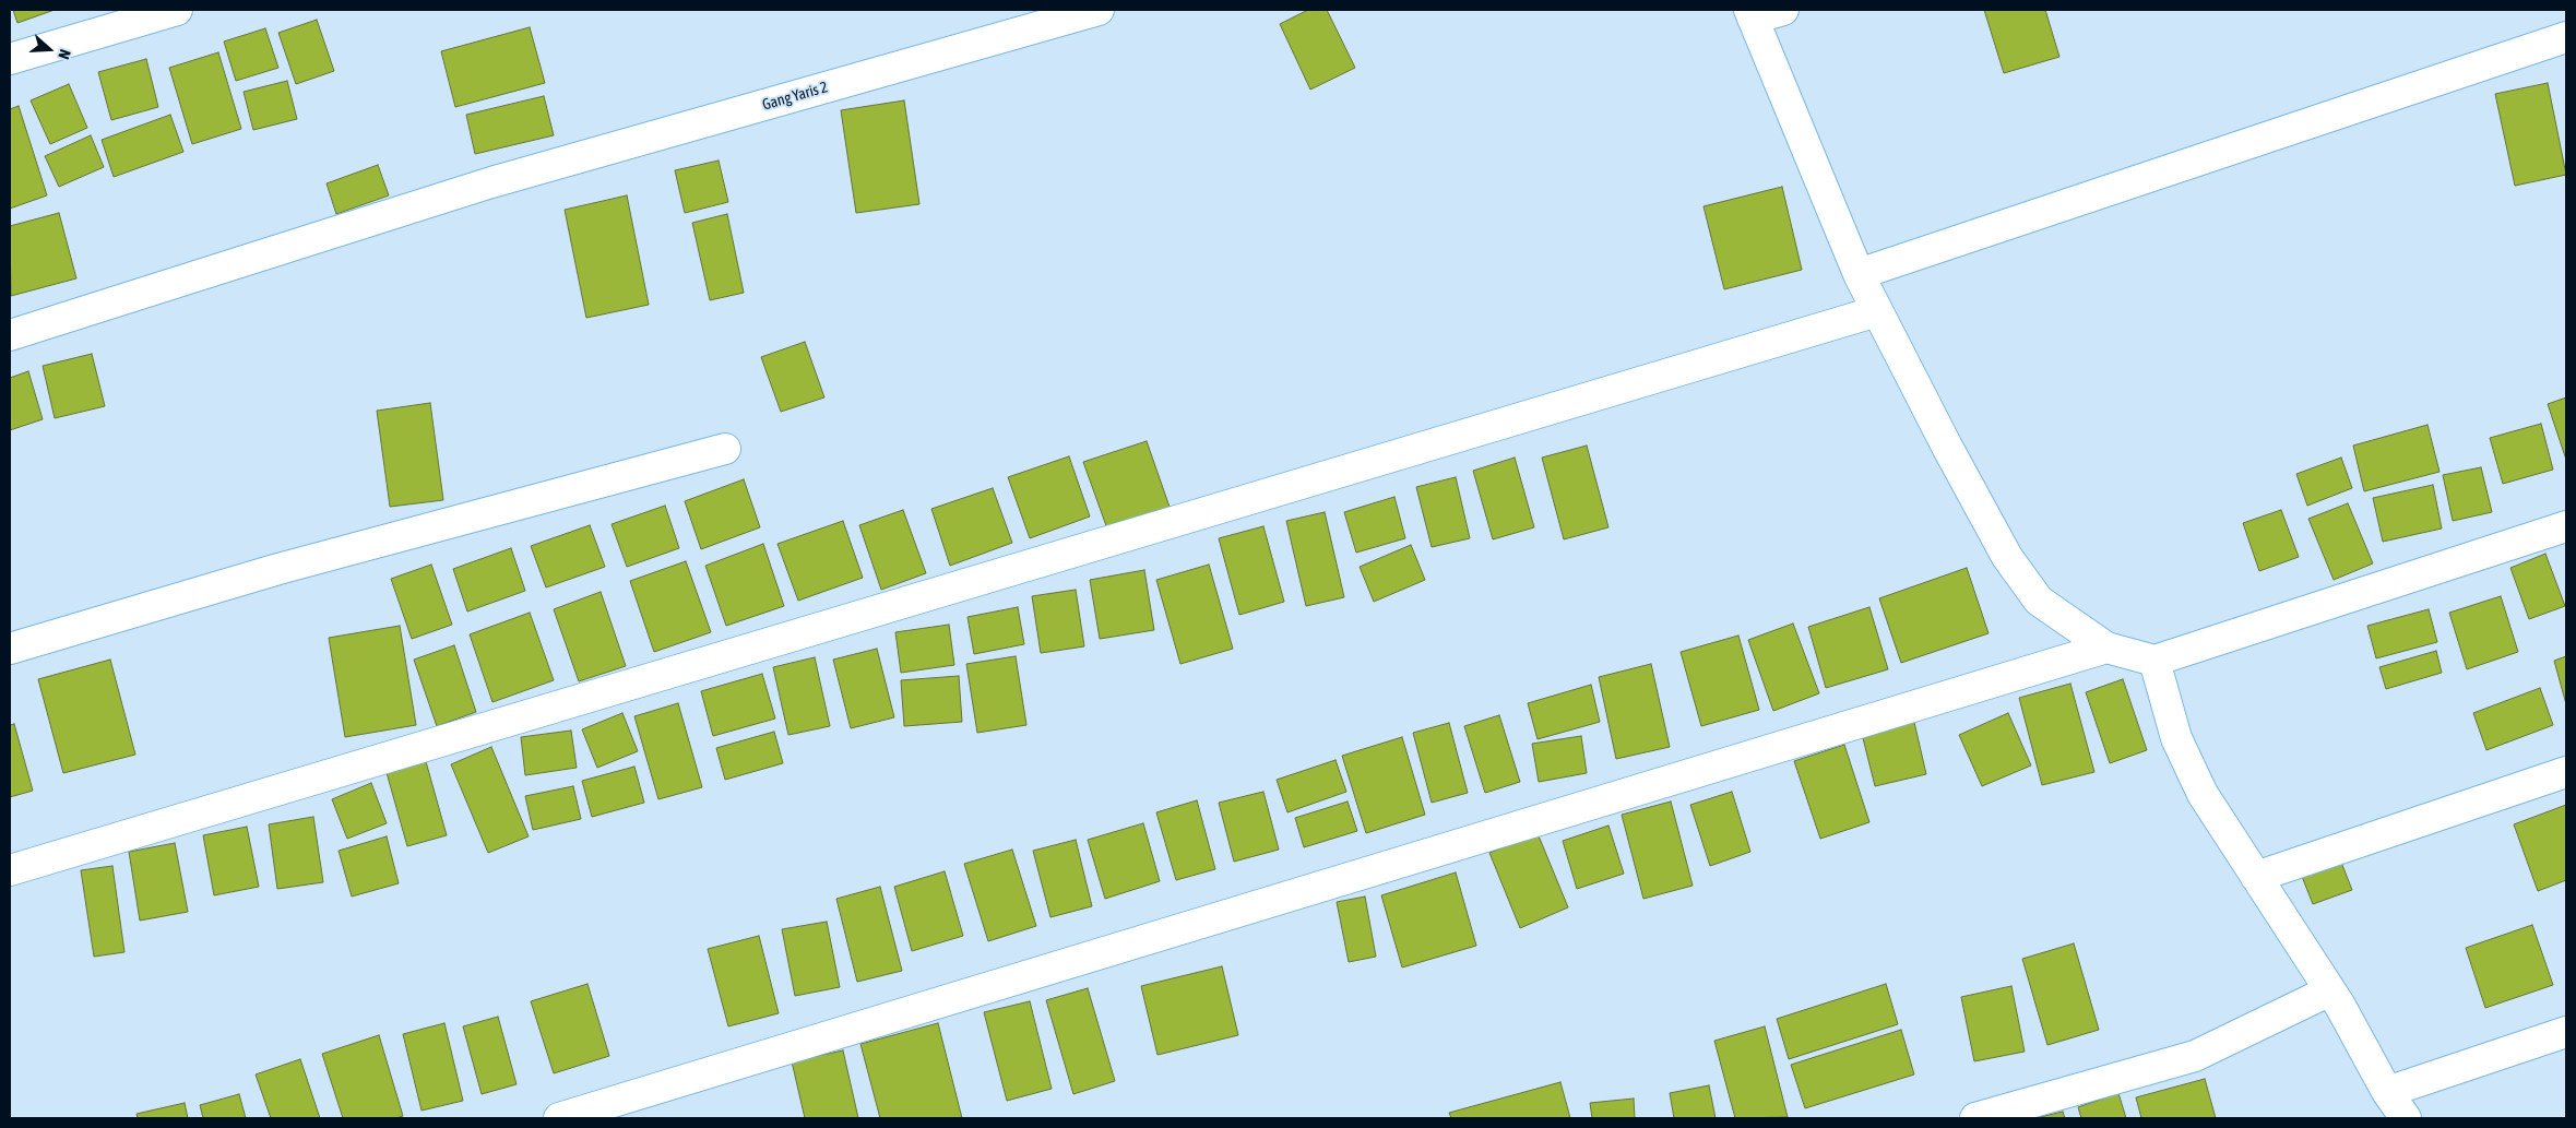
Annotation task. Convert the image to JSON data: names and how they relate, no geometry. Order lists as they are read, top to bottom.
{
  "streets": {
    "street": ["Gang Yaris 2"]
  },
  "north": "right"
}
